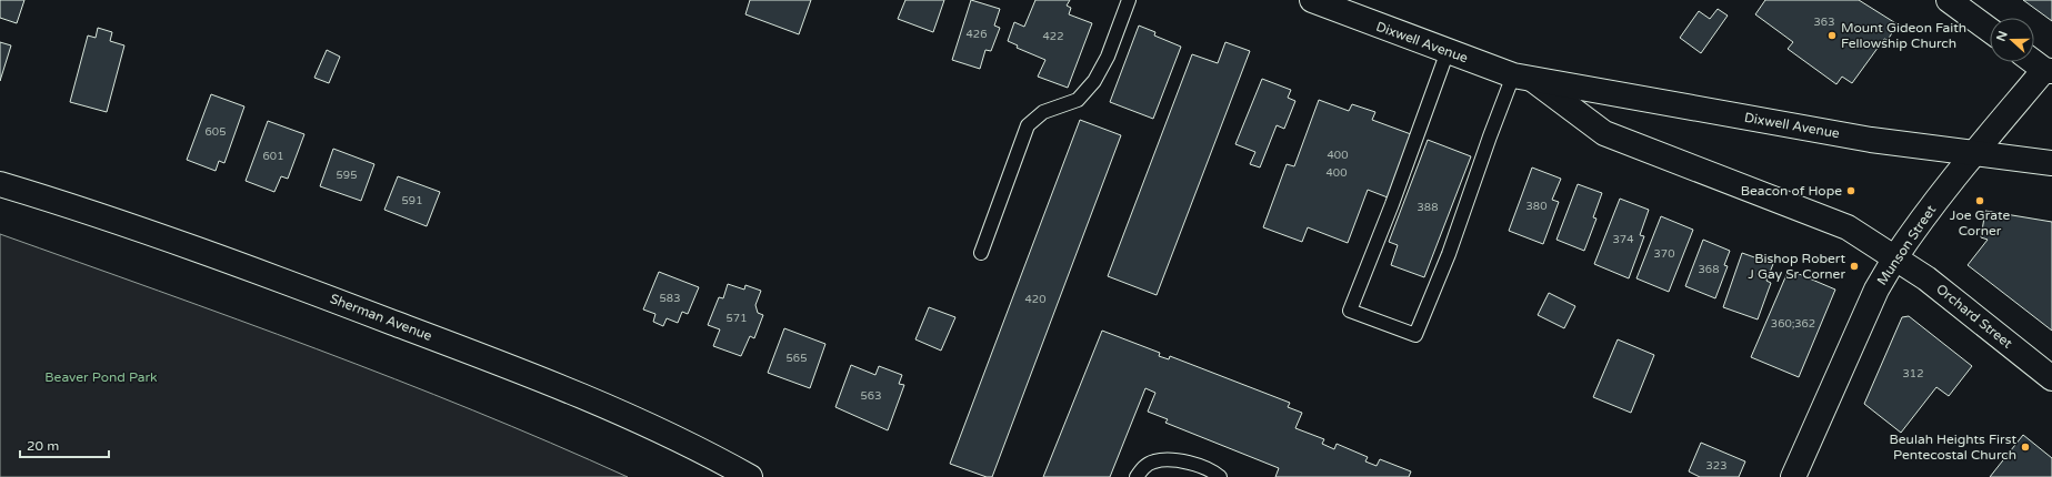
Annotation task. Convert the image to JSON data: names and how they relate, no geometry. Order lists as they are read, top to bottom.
{
  "streets": {
    "main road": [
      "Dixwell Avenue",
      "Munson Street",
      "Orchard Street",
      "Sherman Avenue"
    ]
  },
  "crossings": [
    ["Dixwell Avenue", "Munson Street"],
    ["Dixwell Avenue", "Orchard Street"],
    ["Munson Street", "Orchard Street"]
  ],
  "parks": ["Beaver Pond Park"],
  "places": [
    "Mount Gideon Faith Fellowship Church",
    "Beacon of Hope",
    "Joe Grate Corner",
    "Bishop Robert J Gay Sr Corner",
    "Beulah Heights First Pentecostal Church"
  ],
  "house_numbers": [
    "363",
    "426",
    "422",
    "605",
    "400",
    "601",
    "400",
    "595",
    "591",
    "380",
    "388",
    "374",
    "370",
    "368",
    "583",
    "420",
    "571",
    "360;362",
    "565",
    "312",
    "563",
    "323"
  ],
  "scale_bar": "20 m",
  "north": "left"
}
